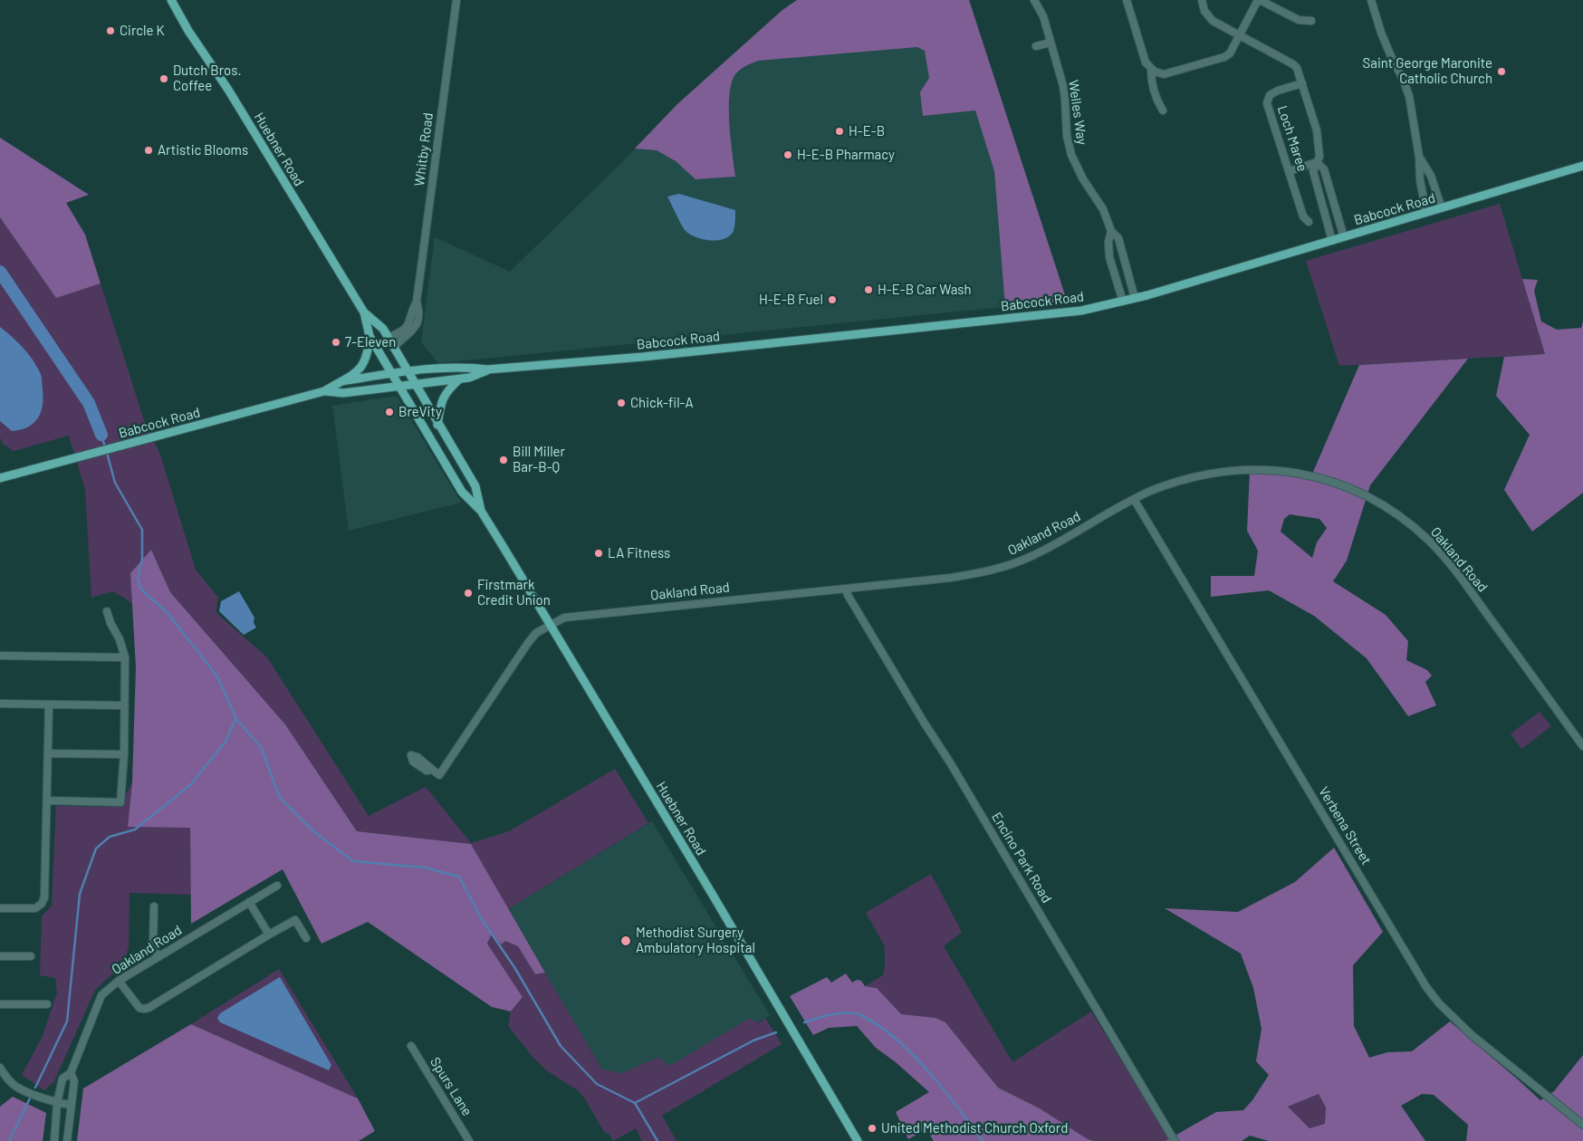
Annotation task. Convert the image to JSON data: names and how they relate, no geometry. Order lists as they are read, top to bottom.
{
  "streets": {
    "main road": ["Huebner Road", "Babcock Road"],
    "street": [
      "Welles Way",
      "Loch Maree",
      "Whitby Road",
      "Oakland Road",
      "Verbena Street",
      "Encino Park Road",
      "Spurs Lane"
    ]
  },
  "crossings": [
    ["Welles Way", "Babcock Road"],
    ["Huebner Road", "Whitby Road"],
    ["Huebner Road", "Babcock Road"],
    ["Huebner Road", "Oakland Road"],
    ["Oakland Road", "Verbena Street"],
    ["Oakland Road", "Encino Park Road"]
  ],
  "places": [
    "Circle K",
    "Saint George Maronite Catholic Church",
    "Dutch Bros. Coffee",
    "H-E-B",
    "Artistic Blooms",
    "H-E-B Pharmacy",
    "H-E-B Car Wash",
    "H-E-B Fuel",
    "7-Eleven",
    "Chick-fil-A",
    "BreVity",
    "Bill Miller Bar-B-Q",
    "LA Fitness",
    "Firstmark Credit Union",
    "Methodist Surgery Ambulatory Hospital",
    "United Methodist Church Oxford"
  ]
}
